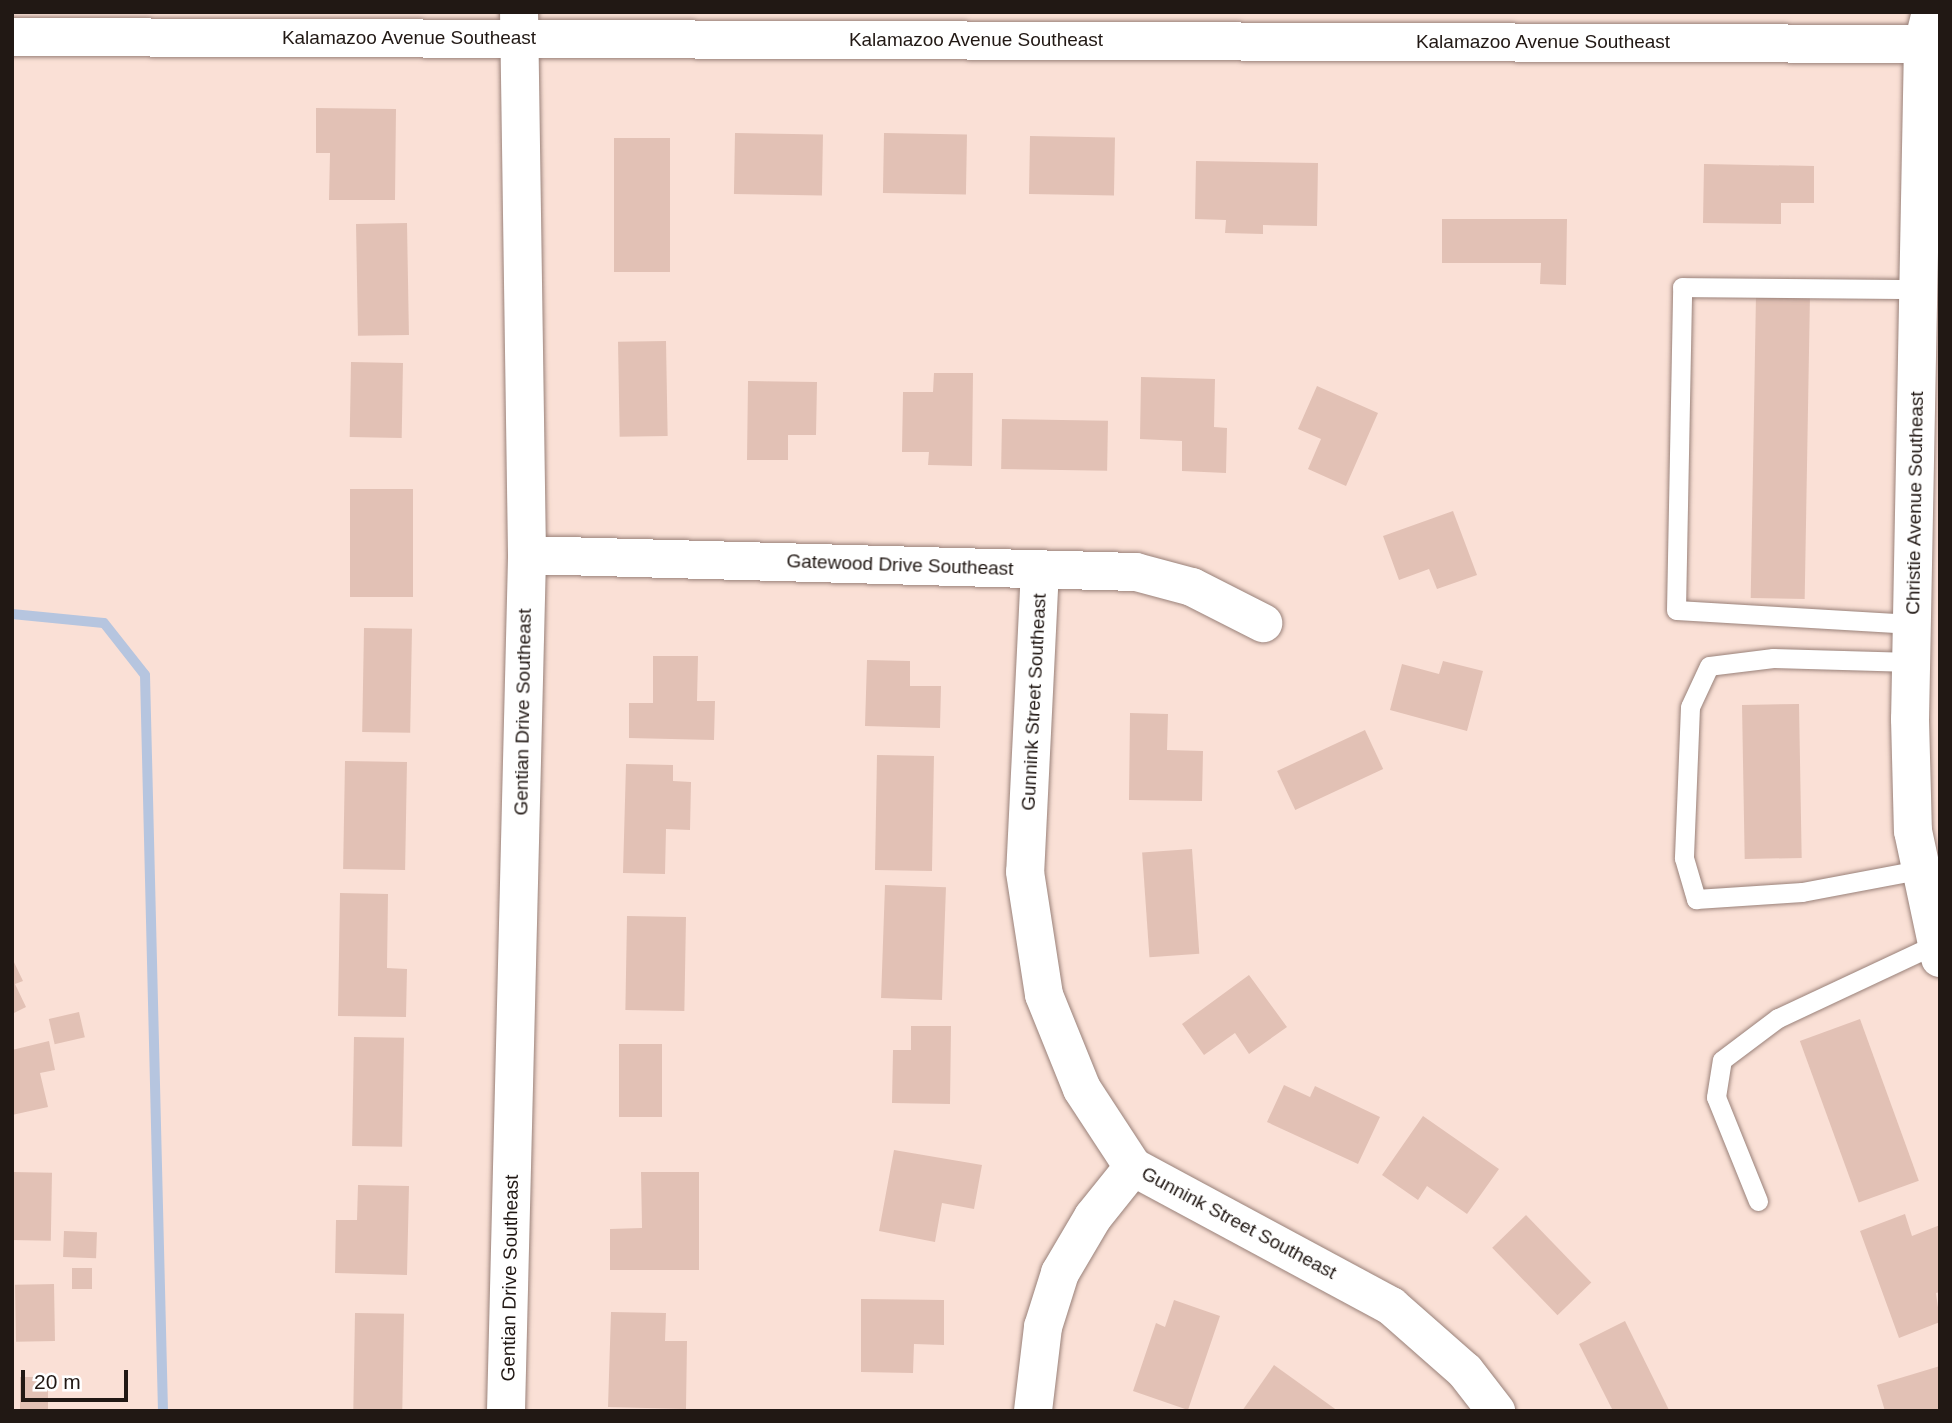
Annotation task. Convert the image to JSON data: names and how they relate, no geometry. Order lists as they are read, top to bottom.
{
  "streets": {
    "street": [
      "Kalamazoo Avenue Southeast",
      "Christie Avenue Southeast",
      "Gatewood Drive Southeast",
      "Gunnink Street Southeast",
      "Gentian Drive Southeast"
    ]
  },
  "crossings": [
    ["Kalamazoo Avenue Southeast", "Christie Avenue Southeast"],
    ["Kalamazoo Avenue Southeast", "Gentian Drive Southeast"],
    ["Gatewood Drive Southeast", "Gunnink Street Southeast"],
    ["Gatewood Drive Southeast", "Gentian Drive Southeast"]
  ],
  "scale_bar": "20 m"
}
